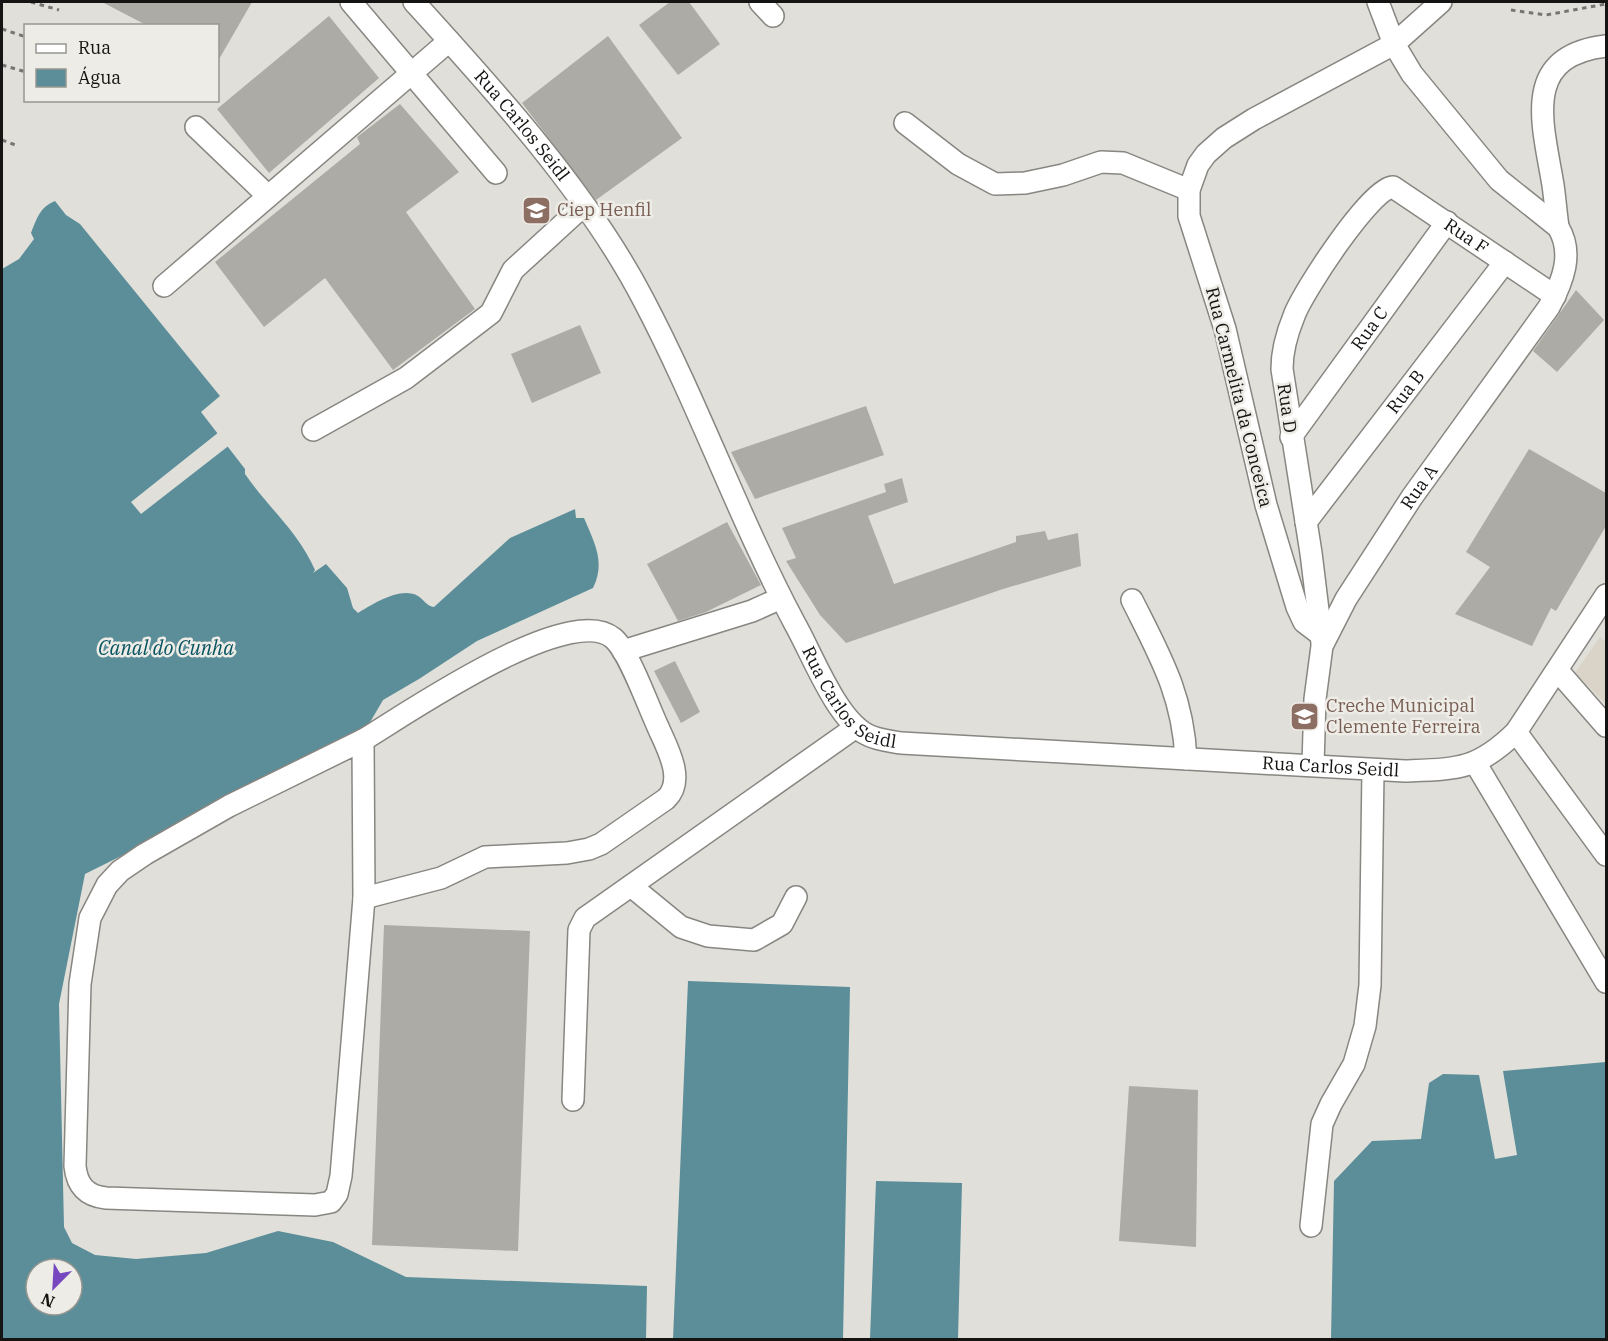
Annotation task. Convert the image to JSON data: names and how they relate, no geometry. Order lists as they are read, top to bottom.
{
  "streets": {
    "street": [
      "Rua Carlos Seidl",
      "Rua F",
      "Rua C",
      "Rua B",
      "Rua Carmelita da Conceica",
      "Rua D",
      "Rua A"
    ]
  },
  "crossings": [
    ["Rua Carlos Seidl", "Rua A"],
    ["Rua F", "Rua C"],
    ["Rua F", "Rua B"],
    ["Rua F", "Rua D"],
    ["Rua F", "Rua A"],
    ["Rua C", "Rua D"],
    ["Rua B", "Rua D"],
    ["Rua Carmelita da Conceica", "Rua D"],
    ["Rua Carmelita da Conceica", "Rua A"],
    ["Rua D", "Rua A"]
  ],
  "water": ["Canal do Cunha"],
  "places": {
    "school or university": ["Ciep Henfil", "Creche Municipal Clemente Ferreira"]
  },
  "legend": ["Rua", "Água"],
  "north": "bottom left"
}
